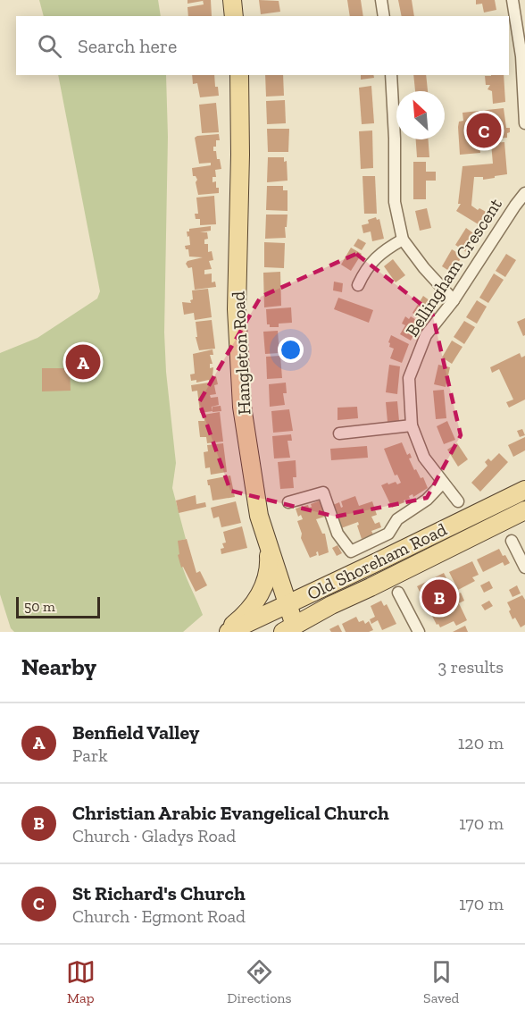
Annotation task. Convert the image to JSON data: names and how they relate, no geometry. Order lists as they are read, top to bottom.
{
  "streets": {
    "main road": ["Hangleton Road", "Old Shoreham Road"],
    "street": ["Bellingham Crescent"]
  },
  "crossings": [
    ["Hangleton Road", "Old Shoreham Road"]
  ],
  "scale_bar": "50 m",
  "north": "top left",
  "page": {
    "search": "Search here",
    "pins": ["C", "A", "B"],
    "scale": "50 m",
    "heading": ["Nearby", "3 results"],
    "list": [
      {
        "mark": "A",
        "name": "Benfield Valley",
        "note": "Park",
        "value": "120 m"
      },
      {
        "mark": "B",
        "name": "Christian Arabic Evangelical Church",
        "note": "Church · Gladys Road",
        "value": "170 m"
      },
      {
        "mark": "C",
        "name": "St Richard's Church",
        "note": "Church · Egmont Road",
        "value": "170 m"
      }
    ],
    "nav": ["Map", "Directions", "Saved"]
  }
}
